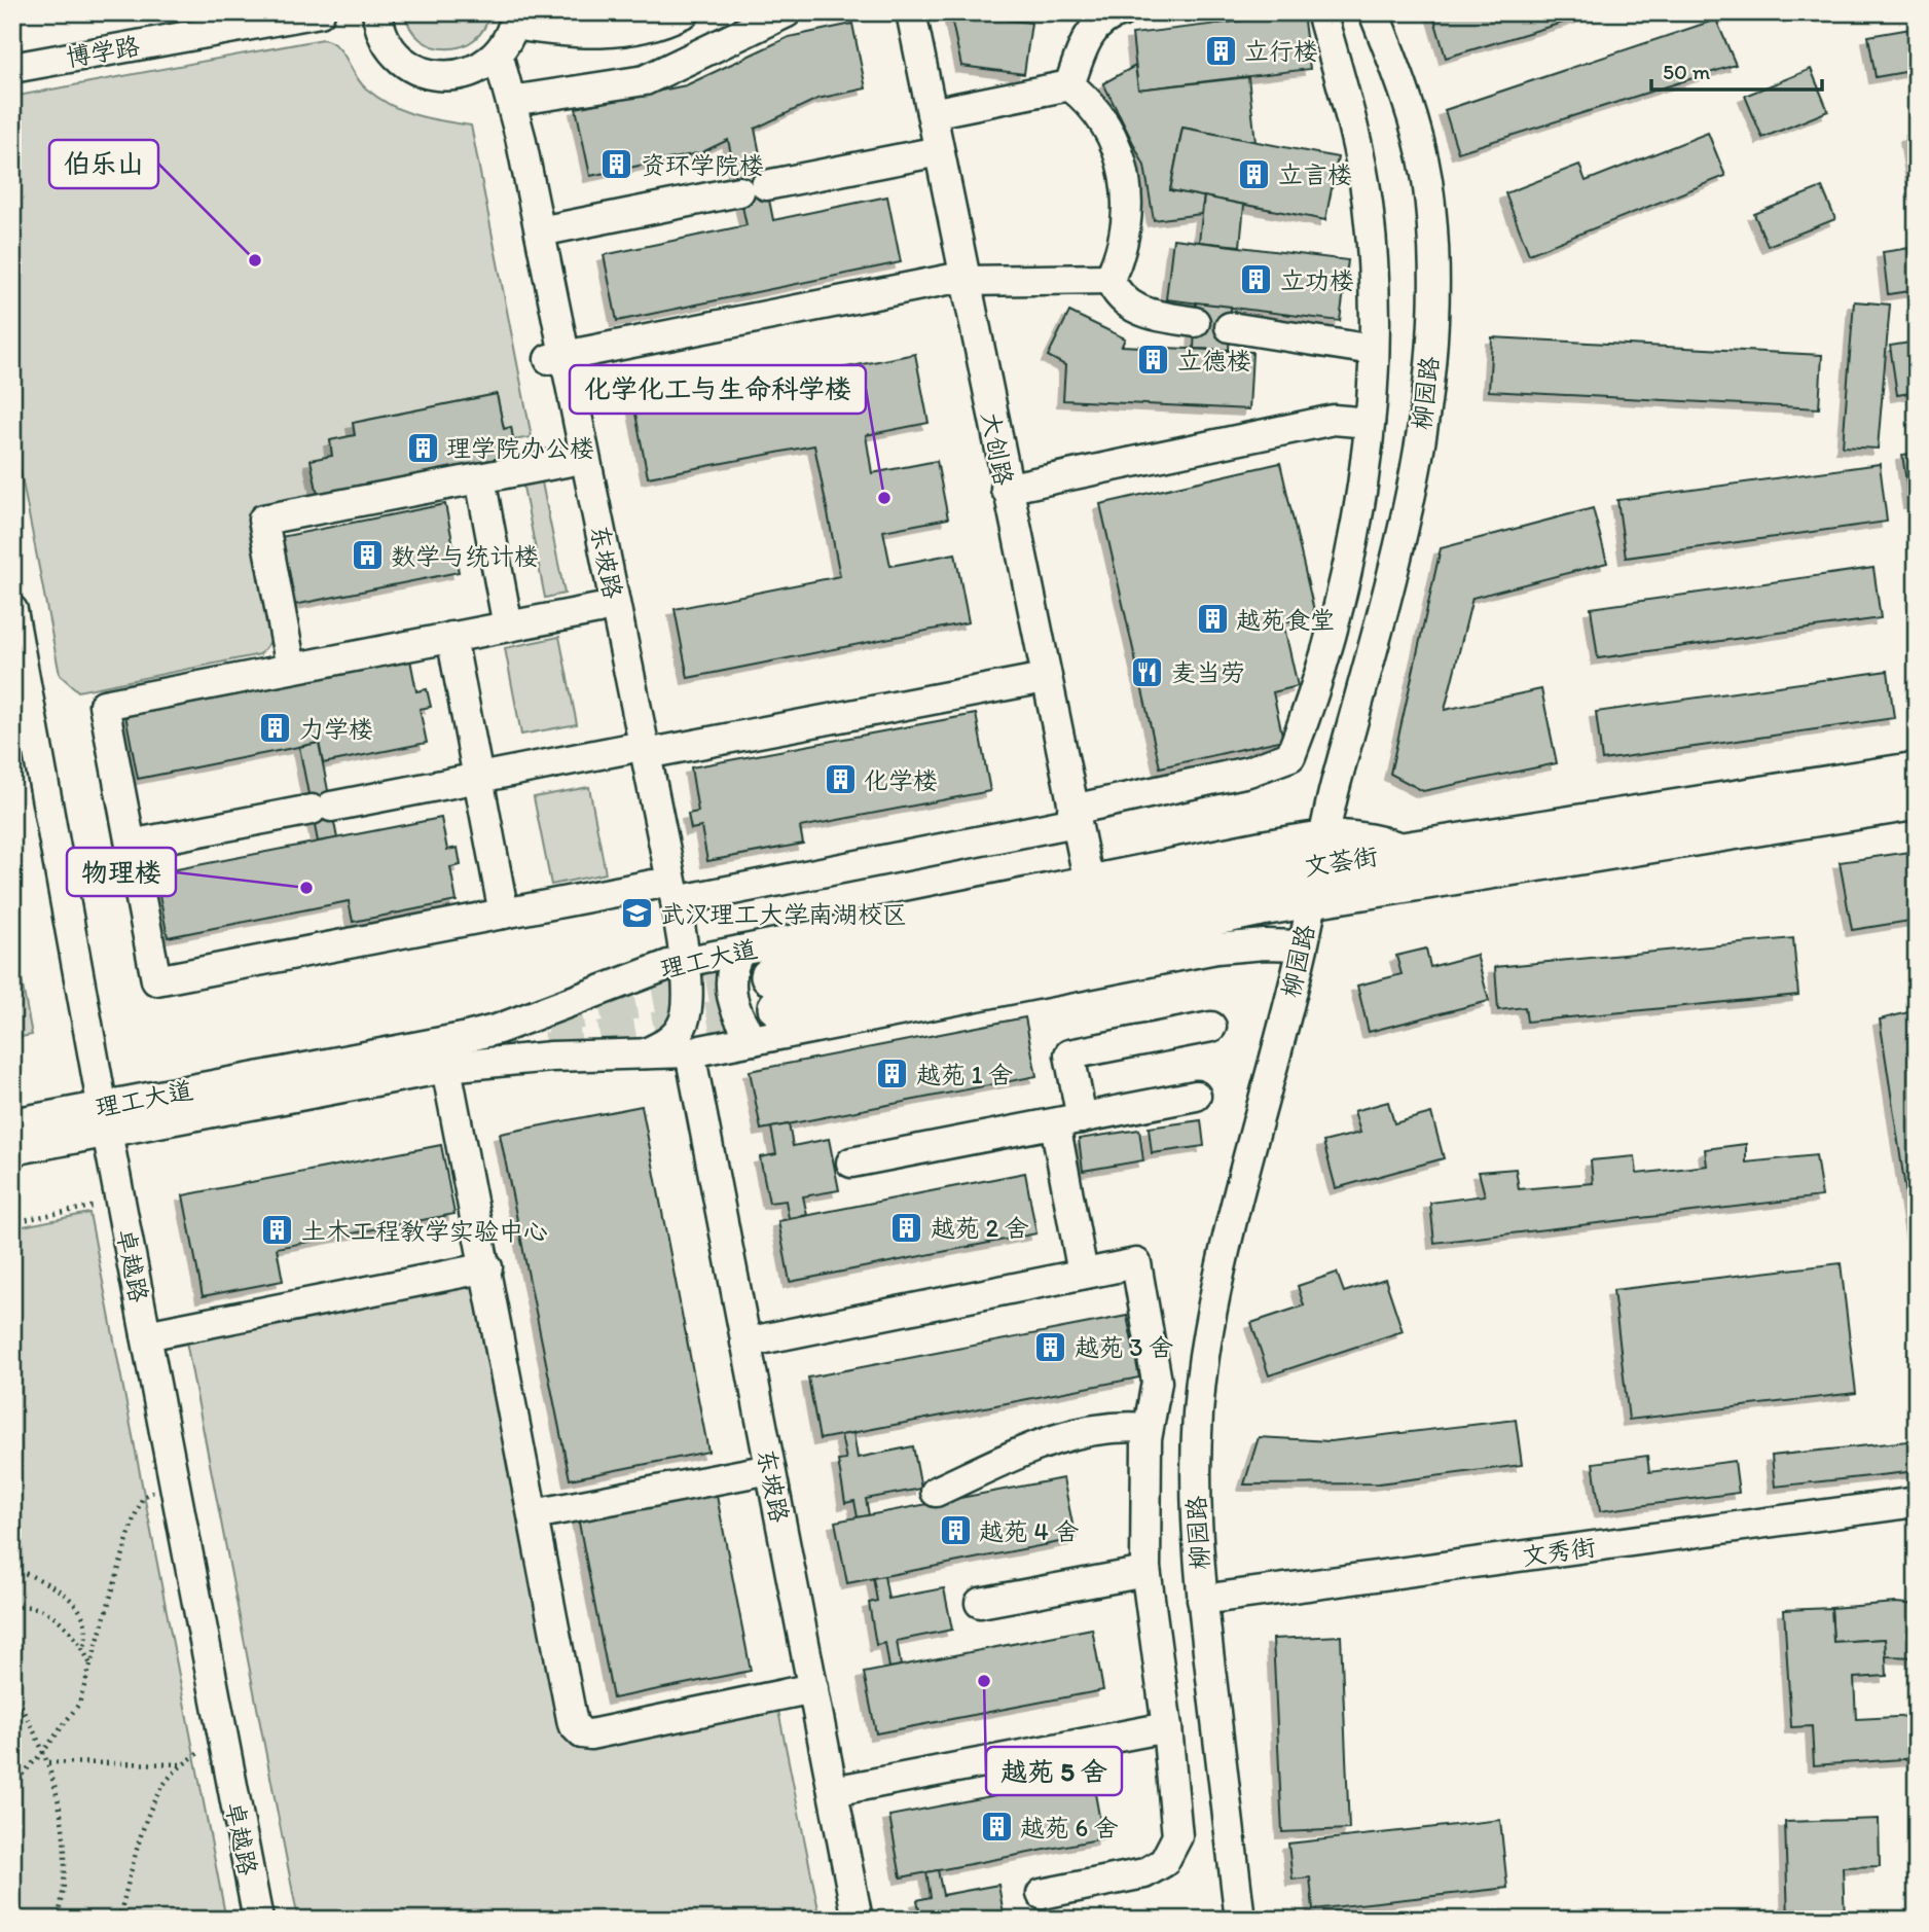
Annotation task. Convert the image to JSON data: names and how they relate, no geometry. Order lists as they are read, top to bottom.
{
  "streets": {
    "main road": ["文荟街"],
    "street": [
      "博学路",
      "柳园路",
      "大创路",
      "东坡路",
      "理工大道",
      "卓越路",
      "文秀街"
    ]
  },
  "crossings": [
    ["柳园路", "文荟街"],
    ["柳园路", "理工大道"],
    ["柳园路", "文秀街"],
    ["大创路", "理工大道"],
    ["东坡路", "理工大道"],
    ["文荟街", "理工大道"],
    ["理工大道", "卓越路"]
  ],
  "places": {
    "building": [
      "立行楼",
      "资环学院楼",
      "立言楼",
      "立功楼",
      "立德楼",
      "理学院办公楼",
      "数学与统计楼",
      "越苑食堂",
      "力学楼",
      "化学楼",
      "越苑 1 舍",
      "越苑 2 舍",
      "土木工程教学实验中心",
      "越苑 3 舍",
      "越苑 4 舍",
      "越苑 6 舍"
    ],
    "other": [
      "伯乐山",
      "化学化工与生命科学楼",
      "物理楼",
      "越苑 5 舍"
    ],
    "restaurant": ["麦当劳"],
    "school or university": ["武汉理工大学南湖校区"]
  },
  "scale_bar": "50 m"
}
